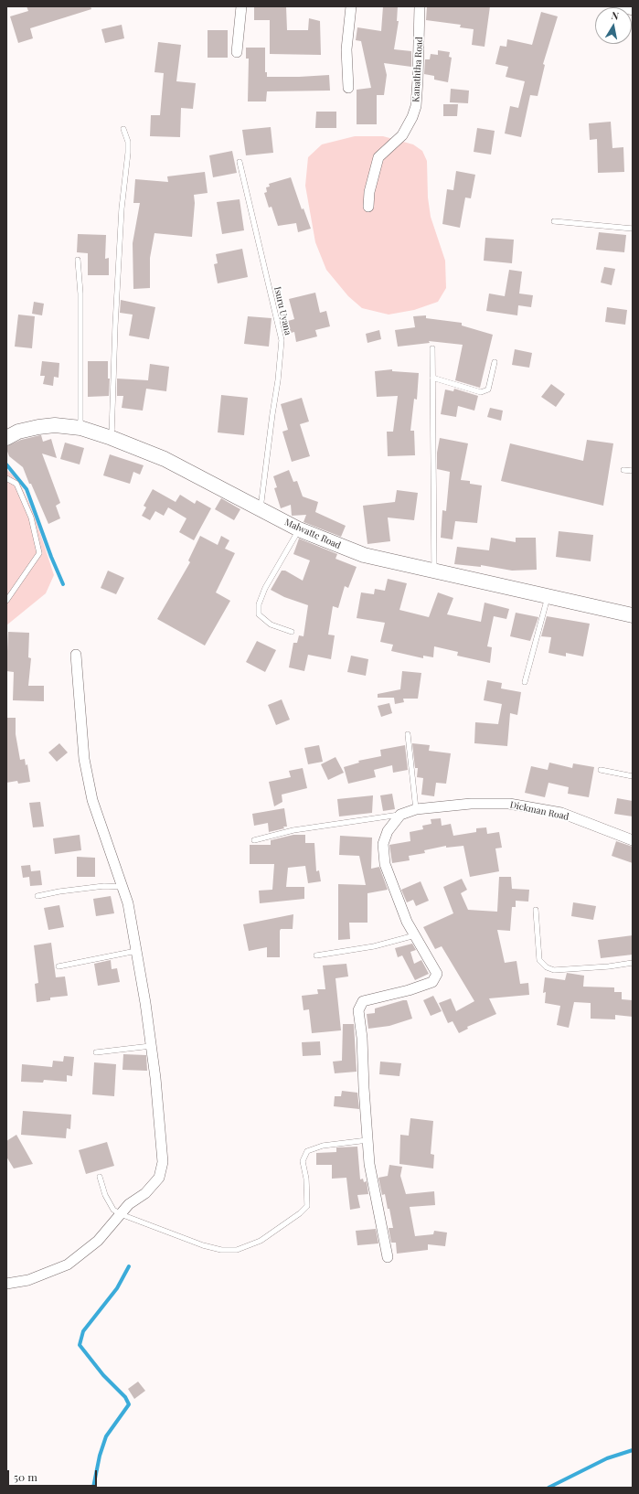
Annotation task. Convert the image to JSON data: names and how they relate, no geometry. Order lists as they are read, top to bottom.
{
  "streets": {
    "street": ["Kanaththa Road", "Malwatte Road", "Dickman Road"],
    "lane": ["Isuru Uyana"]
  },
  "crossings": [
    ["Isuru Uyana", "Malwatte Road"]
  ],
  "scale_bar": "50 m",
  "north": "top"
}
